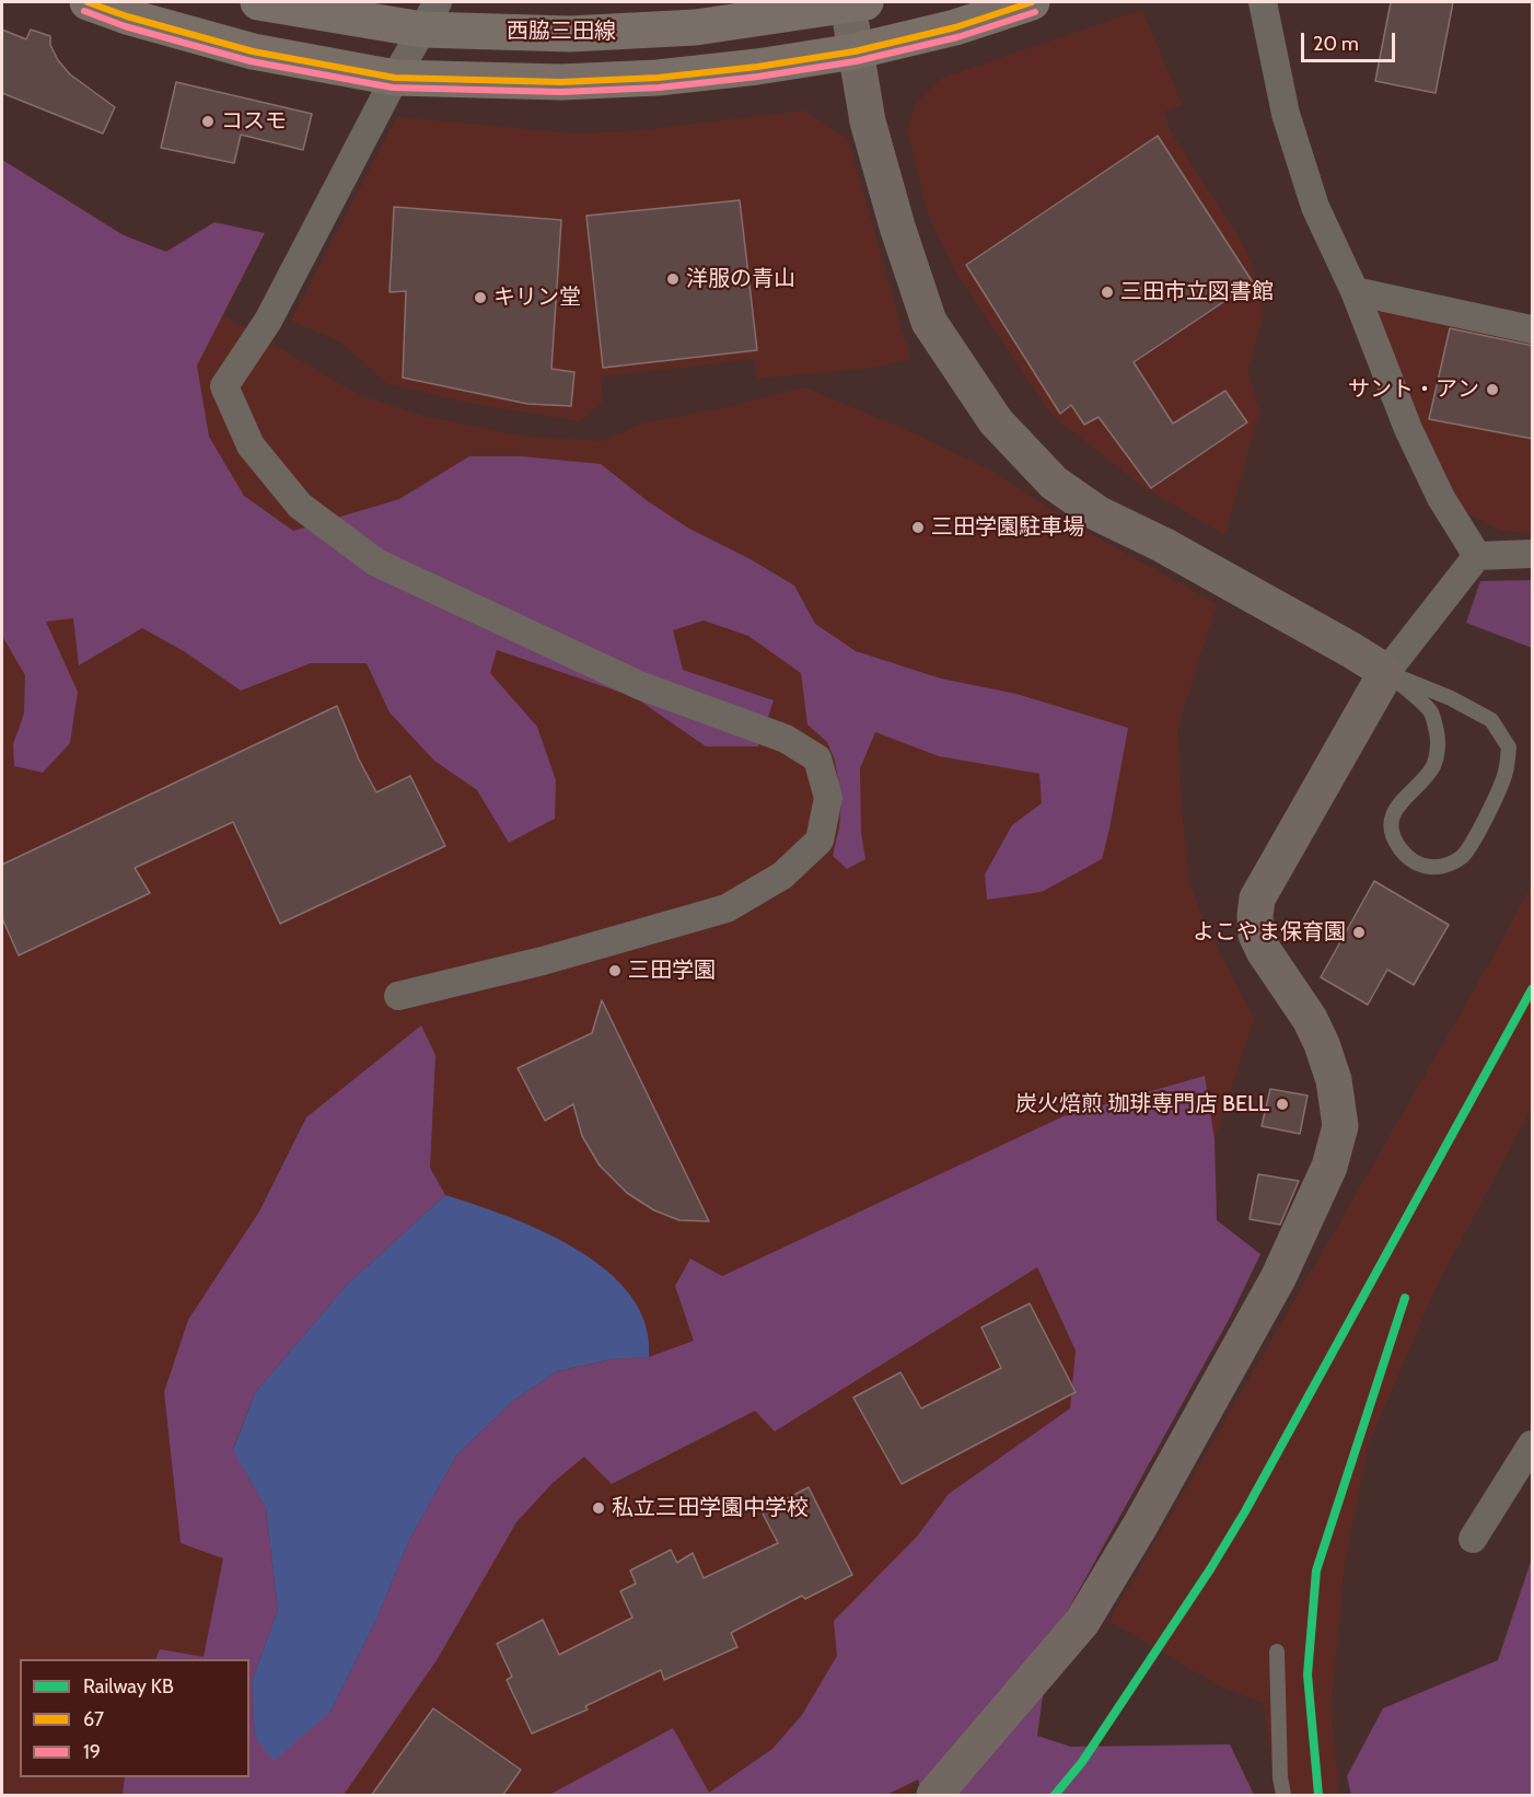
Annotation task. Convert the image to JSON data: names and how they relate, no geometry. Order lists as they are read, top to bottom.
{
  "streets": {
    "main road": ["西脇三田線"]
  },
  "places": [
    "コスモ",
    "洋服の青山",
    "三田市立図書館",
    "キリン堂",
    "サント・アン",
    "三田学園駐車場",
    "よこやま保育園",
    "三田学園",
    "炭火焙煎 珈琲専門店 BELL",
    "私立三田学園中学校"
  ],
  "lines": ["transit line 67", "transit line 19", "rail line KB"],
  "legend": ["Railway KB", "67", "19"],
  "scale_bar": "20 m"
}
